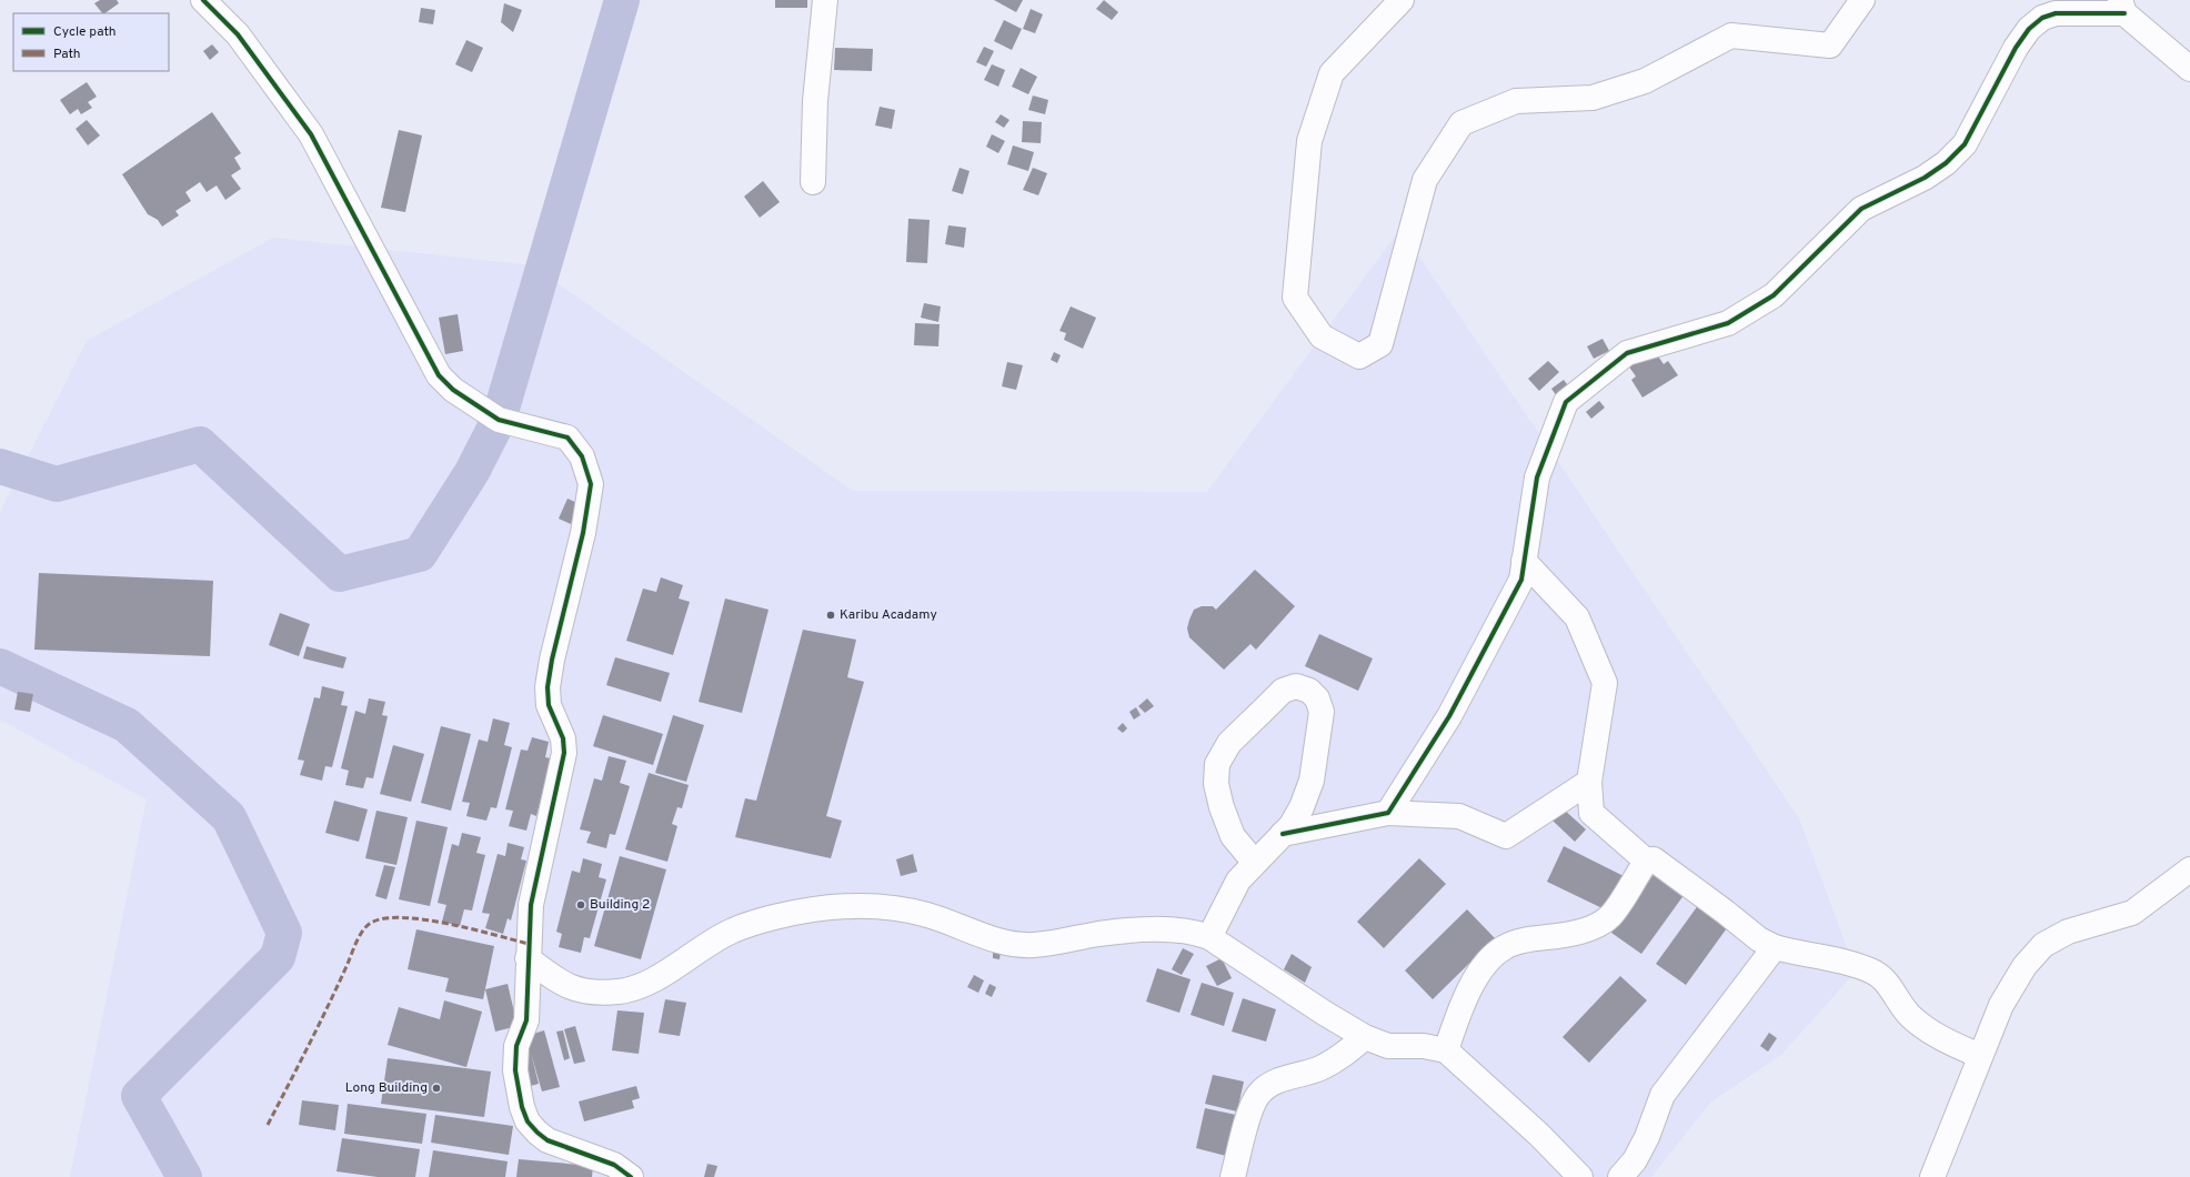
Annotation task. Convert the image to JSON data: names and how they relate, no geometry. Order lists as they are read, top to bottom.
{
  "places": ["Karibu Acadamy", "Building 2", "Long Building"],
  "legend": ["Cycle path", "Path"]
}
